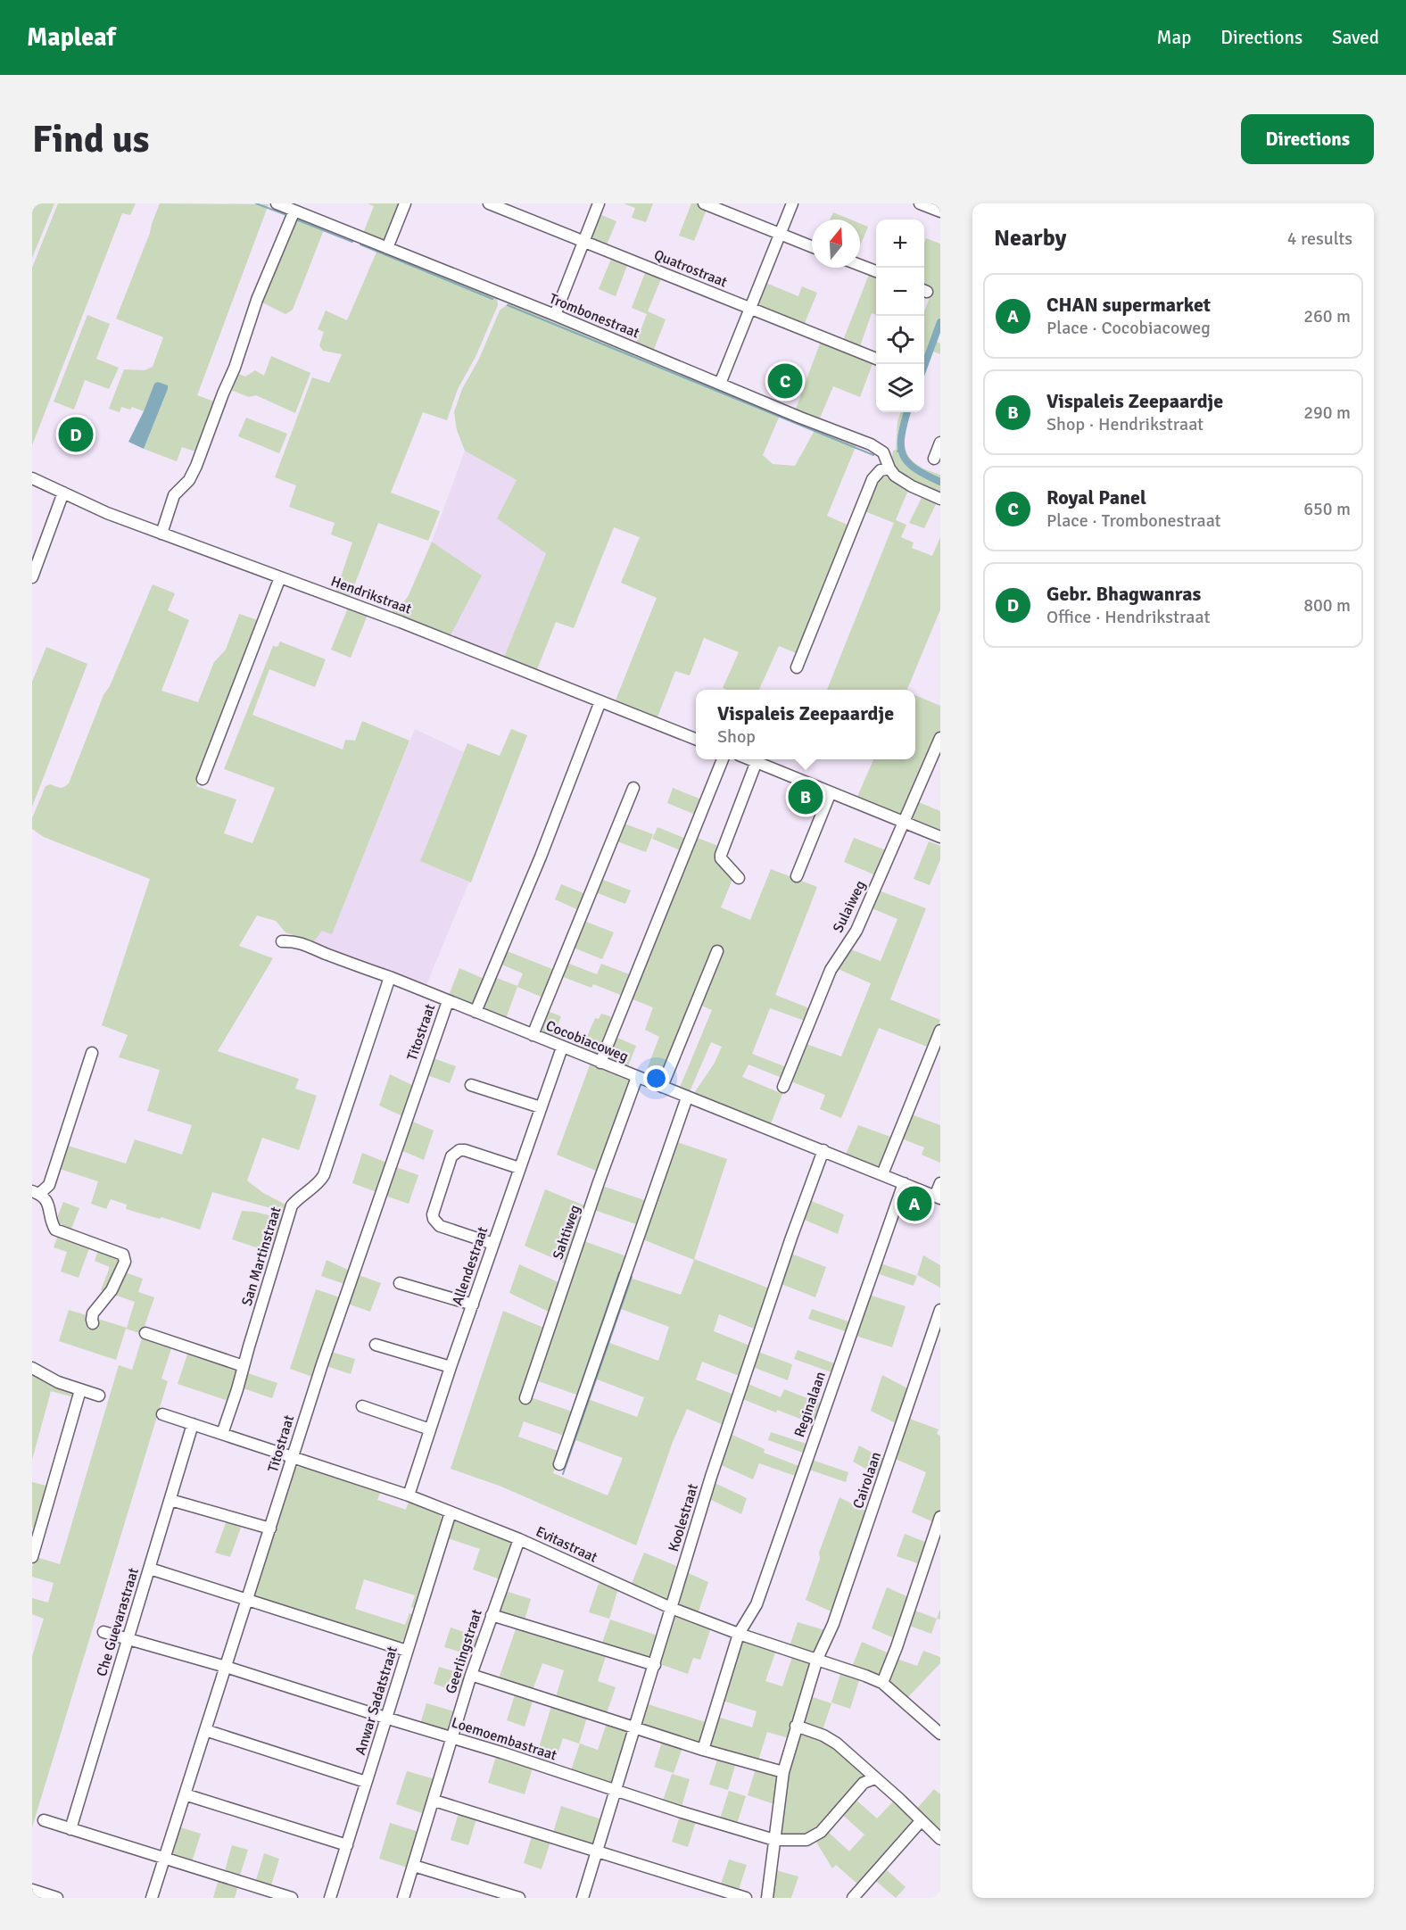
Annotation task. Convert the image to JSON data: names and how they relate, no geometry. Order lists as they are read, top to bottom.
{
  "streets": {
    "street": [
      "Quatrostraat",
      "Trombonestraat",
      "Hendrikstraat",
      "Sulaiweg",
      "Titostraat",
      "Cocobiacoweg",
      "Sahtiweg",
      "San Martinstraat",
      "Allendestraat",
      "Reginalaan",
      "Cairolaan",
      "Koolestraat",
      "Evitastraat",
      "Che Guevarastraat",
      "Geerlingstraat",
      "Anwar Sadatstraat",
      "Loemoembastraat"
    ]
  },
  "crossings": [
    ["Titostraat", "Cocobiacoweg"],
    ["Titostraat", "Evitastraat"],
    ["Titostraat", "Loemoembastraat"],
    ["Cocobiacoweg", "Sahtiweg"],
    ["Cocobiacoweg", "San Martinstraat"],
    ["Cocobiacoweg", "Allendestraat"],
    ["Cocobiacoweg", "Reginalaan"],
    ["Cocobiacoweg", "Koolestraat"],
    ["San Martinstraat", "Evitastraat"],
    ["Allendestraat", "Evitastraat"],
    ["Reginalaan", "Evitastraat"],
    ["Cairolaan", "Evitastraat"],
    ["Cairolaan", "Loemoembastraat"],
    ["Koolestraat", "Evitastraat"],
    ["Koolestraat", "Loemoembastraat"],
    ["Evitastraat", "Che Guevarastraat"],
    ["Evitastraat", "Geerlingstraat"],
    ["Evitastraat", "Anwar Sadatstraat"],
    ["Che Guevarastraat", "Loemoembastraat"],
    ["Geerlingstraat", "Loemoembastraat"],
    ["Anwar Sadatstraat", "Loemoembastraat"]
  ],
  "north": "top",
  "page": {
    "header": "Mapleaf",
    "nav": ["Map", "Directions", "Saved"],
    "buttons": "Directions",
    "title": "Find us",
    "heading": ["Nearby", "4 results"],
    "map_buttons": ["+", "−"],
    "list": [
      {
        "mark": "A",
        "name": "CHAN supermarket",
        "note": "Place · Cocobiacoweg",
        "value": "260 m"
      },
      {
        "mark": "B",
        "name": "Vispaleis Zeepaardje",
        "note": "Shop · Hendrikstraat",
        "value": "290 m"
      },
      {
        "mark": "C",
        "name": "Royal Panel",
        "note": "Place · Trombonestraat",
        "value": "650 m"
      },
      {
        "mark": "D",
        "name": "Gebr. Bhagwanras",
        "note": "Office · Hendrikstraat",
        "value": "800 m"
      }
    ],
    "pins": [
      "C",
      "D",
      "B",
      "A"
    ],
    "popup": ["Vispaleis Zeepaardje", "Shop"]
  }
}
